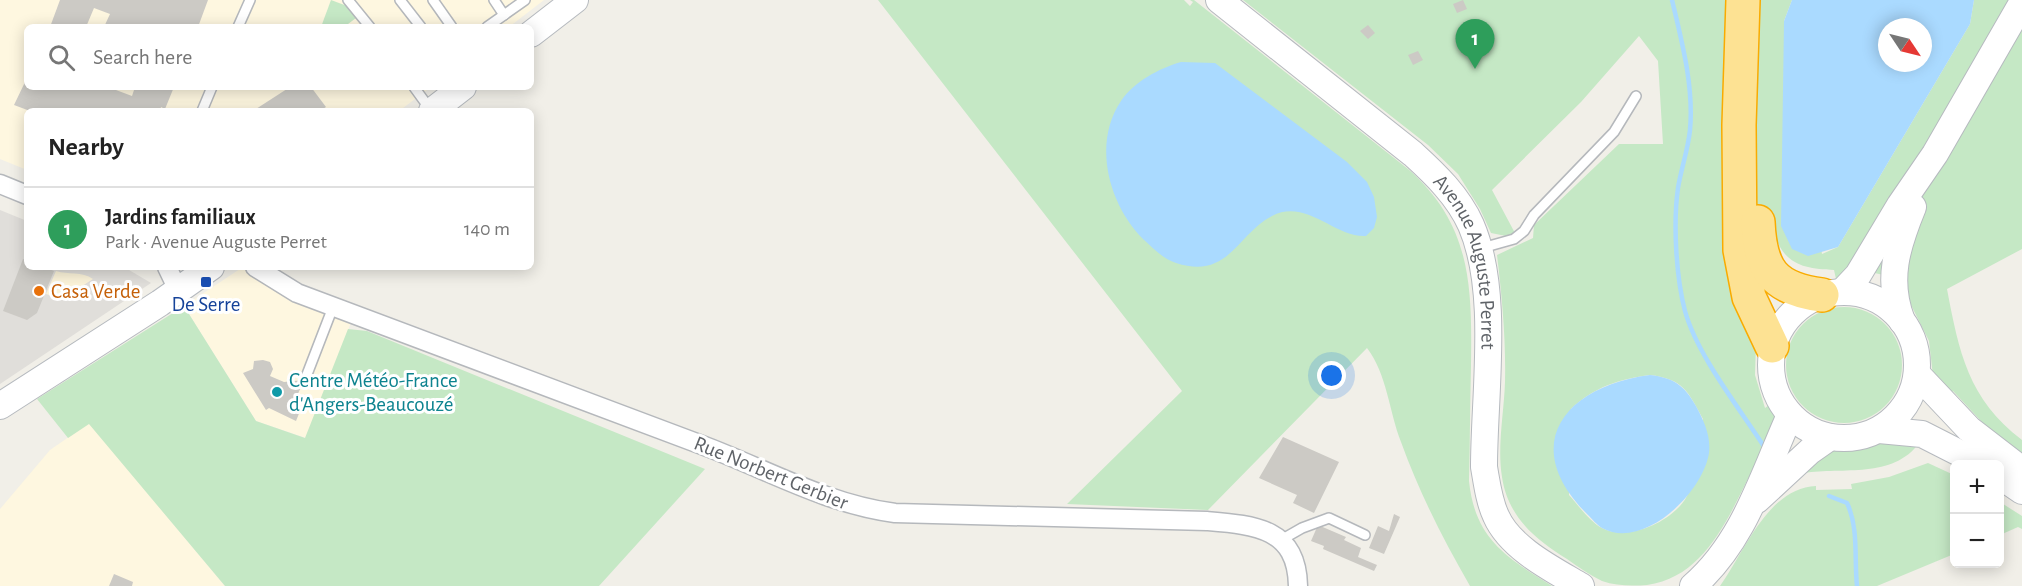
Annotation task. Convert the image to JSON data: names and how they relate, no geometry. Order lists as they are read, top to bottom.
{
  "streets": {
    "street": ["Avenue Auguste Perret", "Rue Norbert Gerbier"]
  },
  "places": {
    "transit": ["De Serre"],
    "other": ["Casa Verde", "Centre Météo-France d'Angers-Beaucouzé"]
  },
  "north": "bottom right",
  "page": {
    "pins": "1",
    "search": "Search here",
    "heading": "Nearby",
    "list": [
      {
        "mark": "1",
        "name": "Jardins familiaux",
        "note": "Park · Avenue Auguste Perret",
        "value": "140 m"
      }
    ],
    "map_buttons": ["+", "−"]
  }
}
